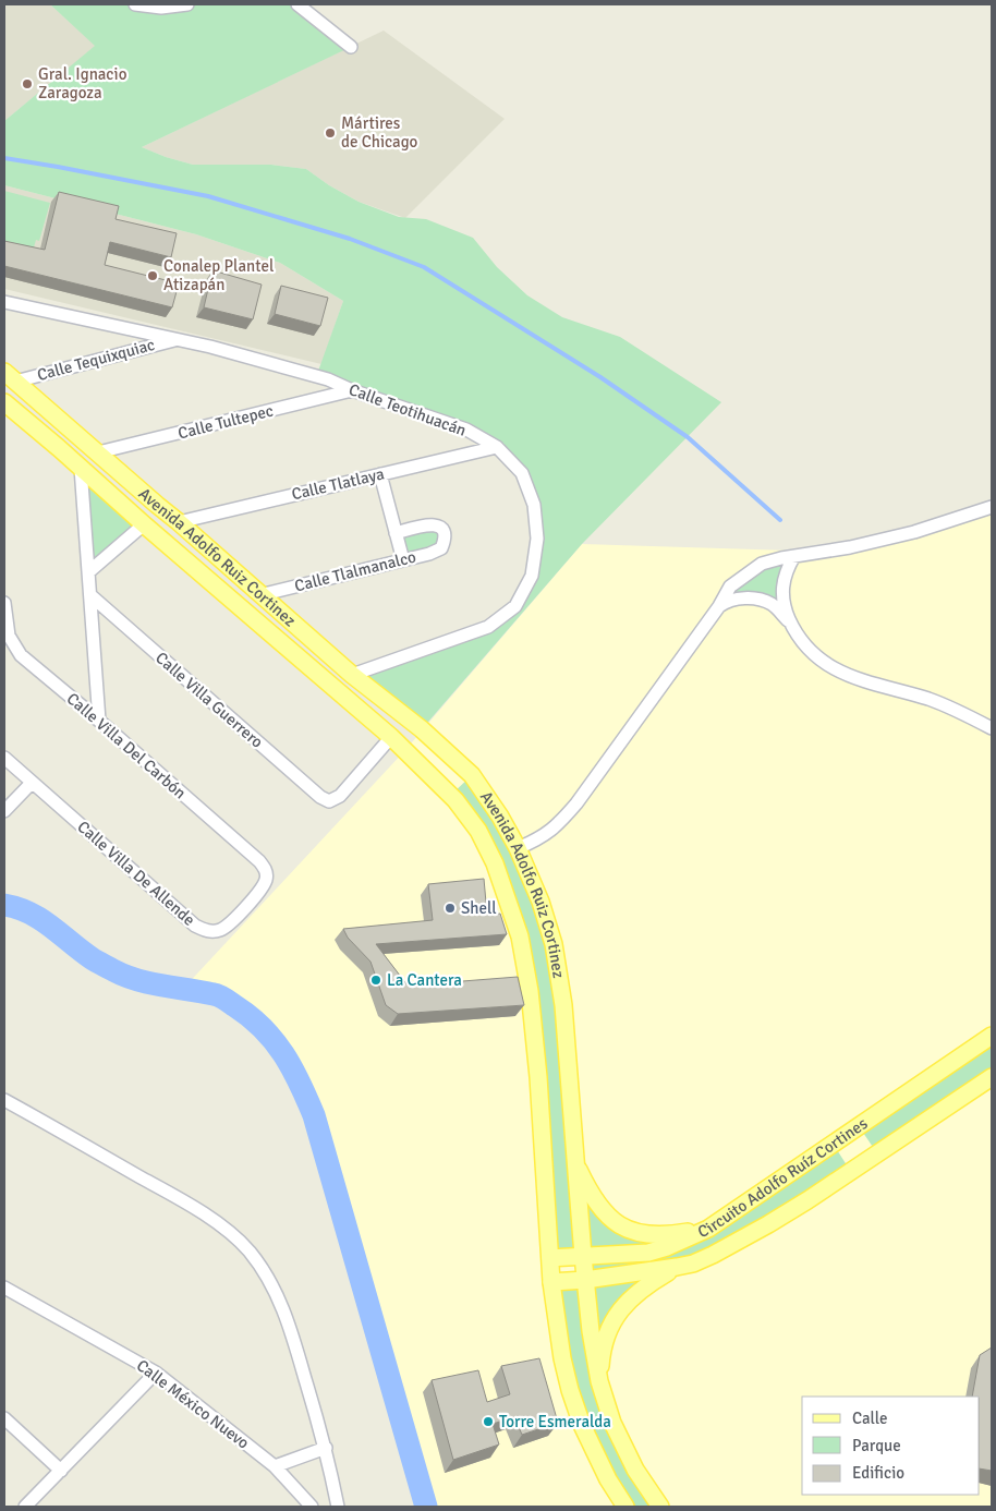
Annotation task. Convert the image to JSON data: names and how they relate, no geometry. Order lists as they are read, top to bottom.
{
  "streets": {
    "main road": ["Avenida Adolfo Ruiz Cortinez", "Circuito Adolfo Ruíz Cortines"],
    "street": [
      "Calle Tequixquiac",
      "Calle Teotihuacán",
      "Calle Tultepec",
      "Calle Tlatlaya",
      "Calle Tlalmanalco",
      "Calle Villa Guerrero",
      "Calle Villa Del Carbón",
      "Calle Villa De Allende",
      "Calle México Nuevo"
    ]
  },
  "crossings": [
    ["Calle Tequixquiac", "Calle Teotihuacán"],
    ["Calle Tequixquiac", "Avenida Adolfo Ruiz Cortinez"],
    ["Calle Teotihuacán", "Calle Tultepec"],
    ["Calle Teotihuacán", "Calle Tlatlaya"],
    ["Calle Teotihuacán", "Avenida Adolfo Ruiz Cortinez"],
    ["Calle Tultepec", "Avenida Adolfo Ruiz Cortinez"],
    ["Calle Tlatlaya", "Avenida Adolfo Ruiz Cortinez"],
    ["Avenida Adolfo Ruiz Cortinez", "Calle Tlalmanalco"],
    ["Avenida Adolfo Ruiz Cortinez", "Calle Villa Guerrero"],
    ["Avenida Adolfo Ruiz Cortinez", "Circuito Adolfo Ruíz Cortines"],
    ["Calle Villa Del Carbón", "Calle Villa De Allende"]
  ],
  "places": [
    "Gral. Ignacio Zaragoza",
    "Mártires de Chicago",
    "Conalep Plantel Atizapán",
    "Shell",
    "La Cantera",
    "Torre Esmeralda"
  ],
  "legend": ["Calle", "Parque", "Edificio"]
}
